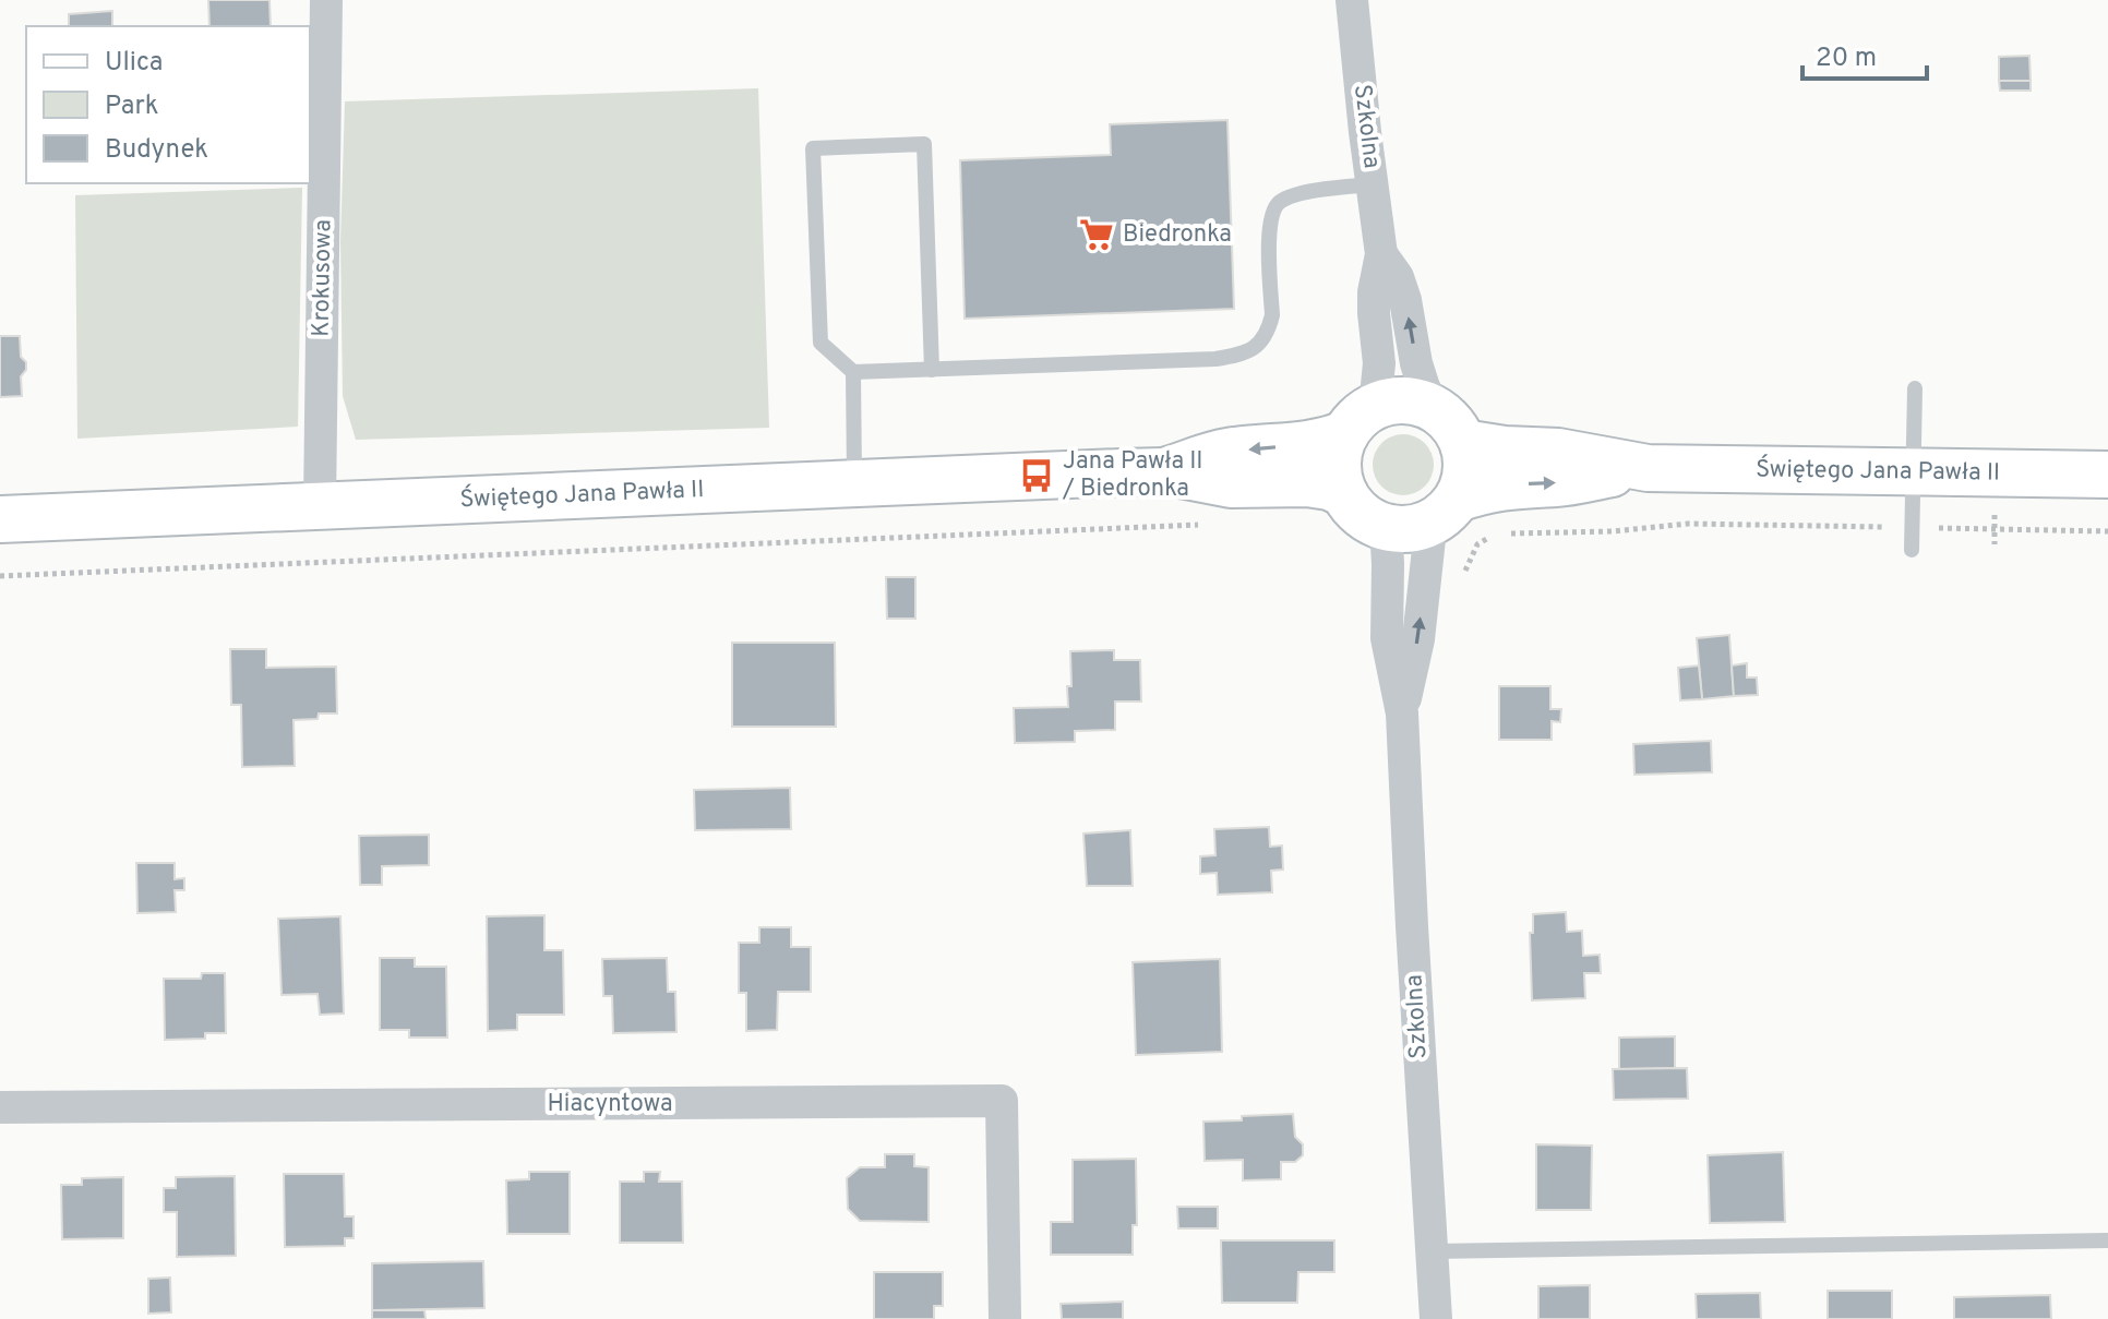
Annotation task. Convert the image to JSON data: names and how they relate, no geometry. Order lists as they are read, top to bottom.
{
  "streets": {
    "street": [
      "Szkolna",
      "Krokusowa",
      "Świętego Jana Pawła II",
      "Hiacyntowa"
    ]
  },
  "crossings": [
    ["Szkolna", "Świętego Jana Pawła II"],
    ["Krokusowa", "Świętego Jana Pawła II"]
  ],
  "places": {
    "supermarket": ["Biedronka"],
    "bus stop": ["Jana Pawła II / Biedronka"]
  },
  "legend": ["Ulica", "Park", "Budynek"],
  "scale_bar": "20 m"
}
